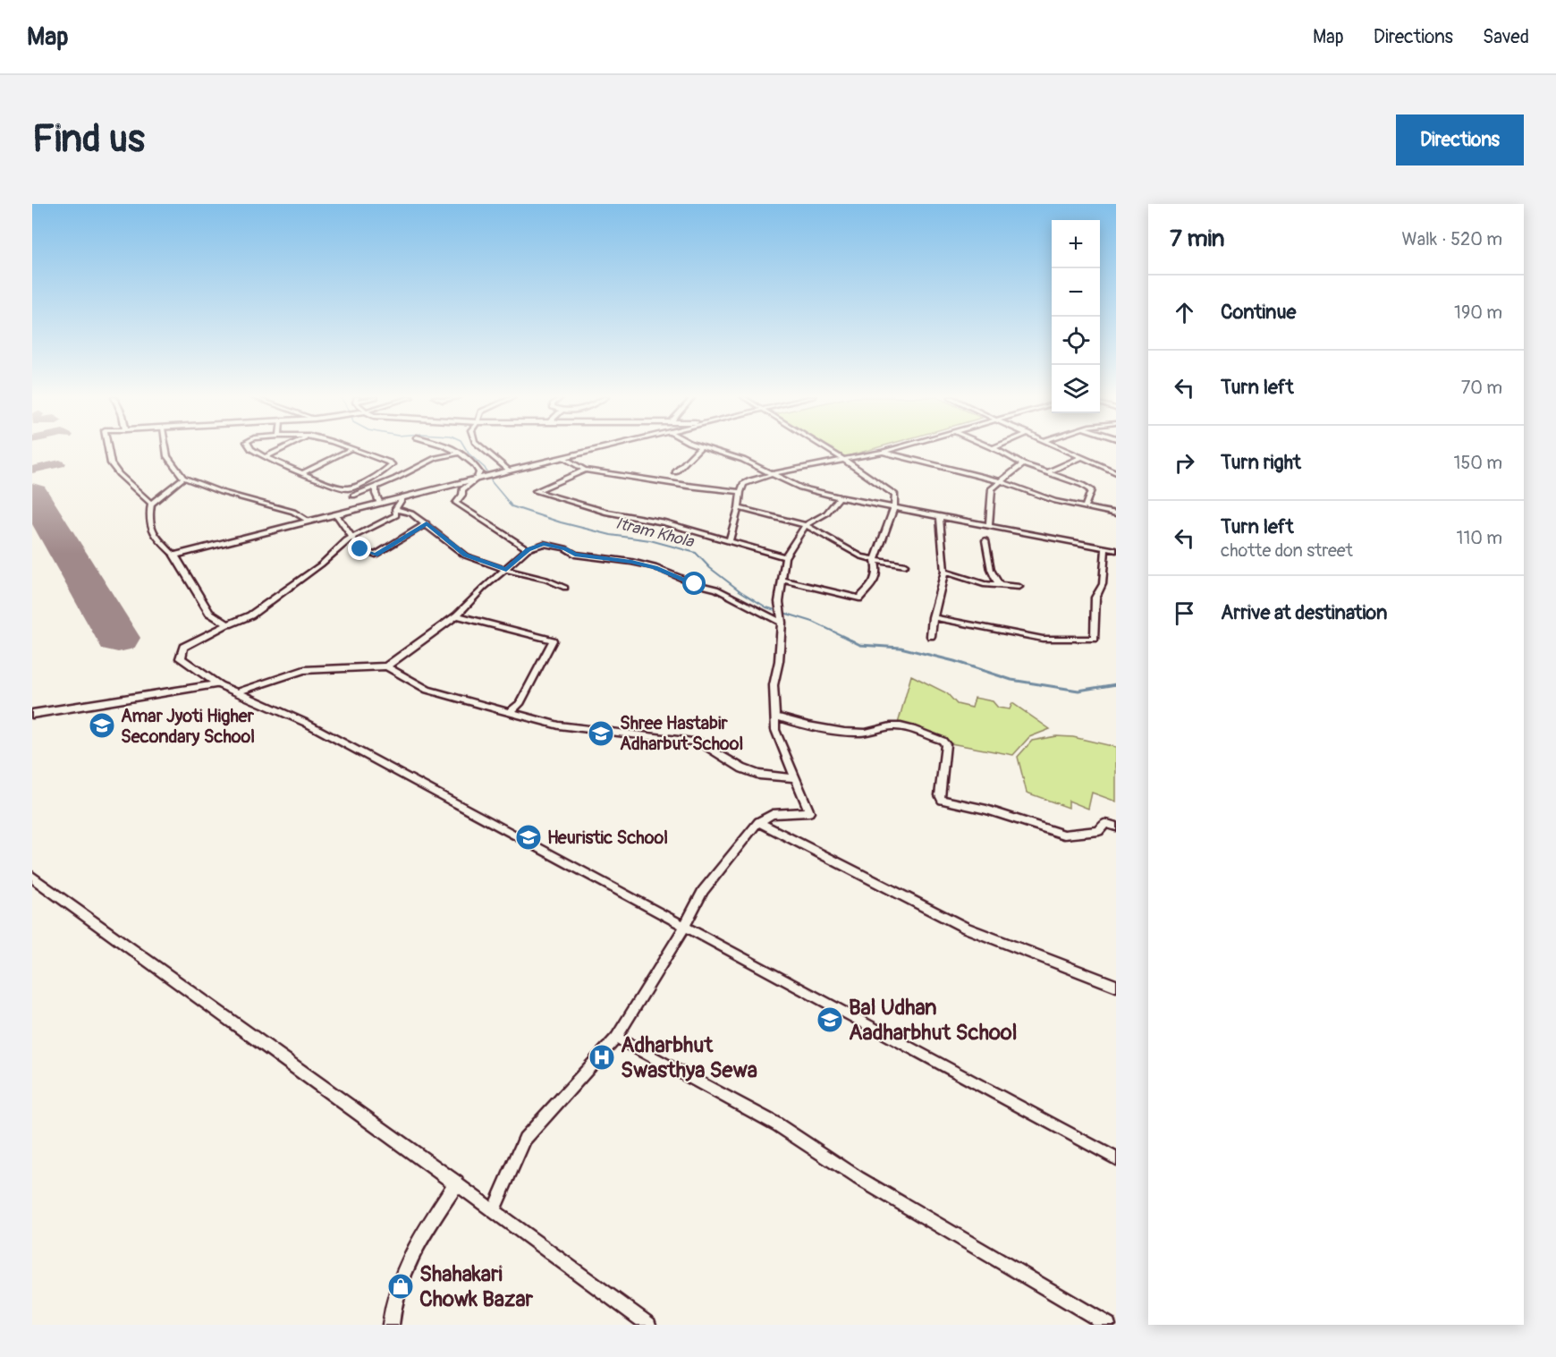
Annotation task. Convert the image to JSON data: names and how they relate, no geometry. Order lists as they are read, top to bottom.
{
  "water": ["Itram Khola"],
  "places": {
    "school or university": [
      "Amar Jyoti Higher Secondary School",
      "Shree Hastabir Adharbut School",
      "Heuristic School",
      "Bal Udhan Aadharbhut School"
    ],
    "hospital": ["Adharbhut Swasthya Sewa"],
    "shop": ["Shahakari Chowk Bazar"]
  },
  "page": {
    "header": "Map",
    "nav": ["Map", "Directions", "Saved"],
    "buttons": "Directions",
    "title": "Find us",
    "heading": ["7 min", "Walk · 520 m"],
    "map_buttons": ["+", "−"],
    "list": [
      ["Continue", "190 m"],
      ["Turn left", "70 m"],
      ["Turn right", "150 m"],
      ["Turn left", "chotte don street", "110 m"],
      "Arrive at destination"
    ]
  }
}
